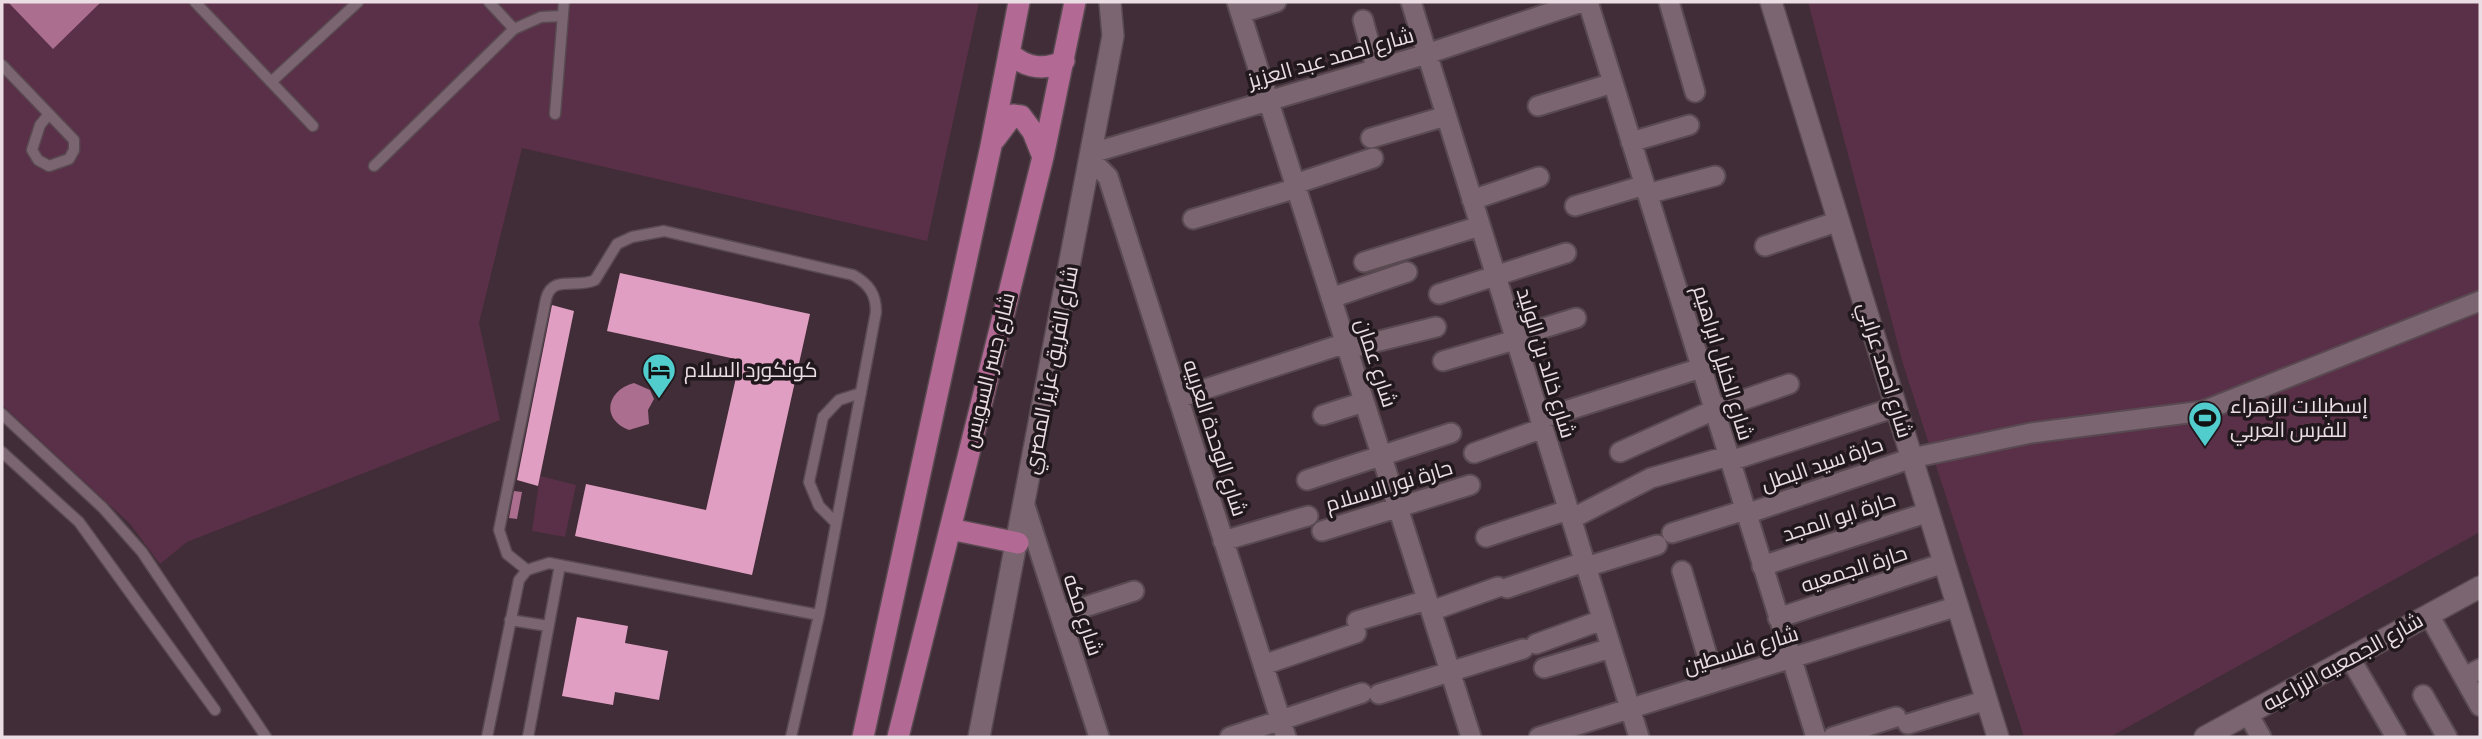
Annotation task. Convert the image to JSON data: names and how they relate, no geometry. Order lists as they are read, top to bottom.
{
  "streets": {
    "main road": ["شارع جسر السويس"],
    "street": [
      "شارع احمد عبد العزيز",
      "شارع عمان",
      "شارع خالد بن الوليد",
      "شارع الخليل ابراهيم",
      "شارع الفريق عزيز المصري",
      "شارع احمد عرابي",
      "شارع الوحدة العربيه",
      "حارة سيد البطل",
      "حارة نور الاسلام",
      "حارة ابو المجد",
      "حارة الجمعيه",
      "شارع مكه",
      "شارع فلسطين",
      "شارع الجمعيه الزراعيه"
    ]
  },
  "crossings": [
    ["شارع احمد عبد العزيز", "شارع عمان"],
    ["شارع احمد عبد العزيز", "شارع خالد بن الوليد"],
    ["شارع احمد عبد العزيز", "شارع الفريق عزيز المصري"],
    ["شارع احمد عبد العزيز", "شارع الوحدة العربيه"],
    ["شارع عمان", "حارة سيد البطل"],
    ["شارع عمان", "حارة نور الاسلام"],
    ["شارع خالد بن الوليد", "حارة سيد البطل"],
    ["شارع خالد بن الوليد", "شارع فلسطين"],
    ["شارع الخليل ابراهيم", "حارة سيد البطل"],
    ["شارع الخليل ابراهيم", "حارة ابو المجد"],
    ["شارع الخليل ابراهيم", "حارة الجمعيه"],
    ["شارع الخليل ابراهيم", "شارع فلسطين"],
    ["شارع الفريق عزيز المصري", "شارع الوحدة العربيه"],
    ["شارع الفريق عزيز المصري", "شارع مكه"],
    ["شارع احمد عرابي", "حارة سيد البطل"],
    ["شارع احمد عرابي", "حارة ابو المجد"],
    ["شارع احمد عرابي", "حارة الجمعيه"],
    ["شارع احمد عرابي", "شارع فلسطين"],
    ["شارع الوحدة العربيه", "حارة سيد البطل"]
  ],
  "places": {
    "hotel": ["كونكورد السلام"],
    "sports": ["إسطبلات الزهراء للفرس العربي"]
  }
}
